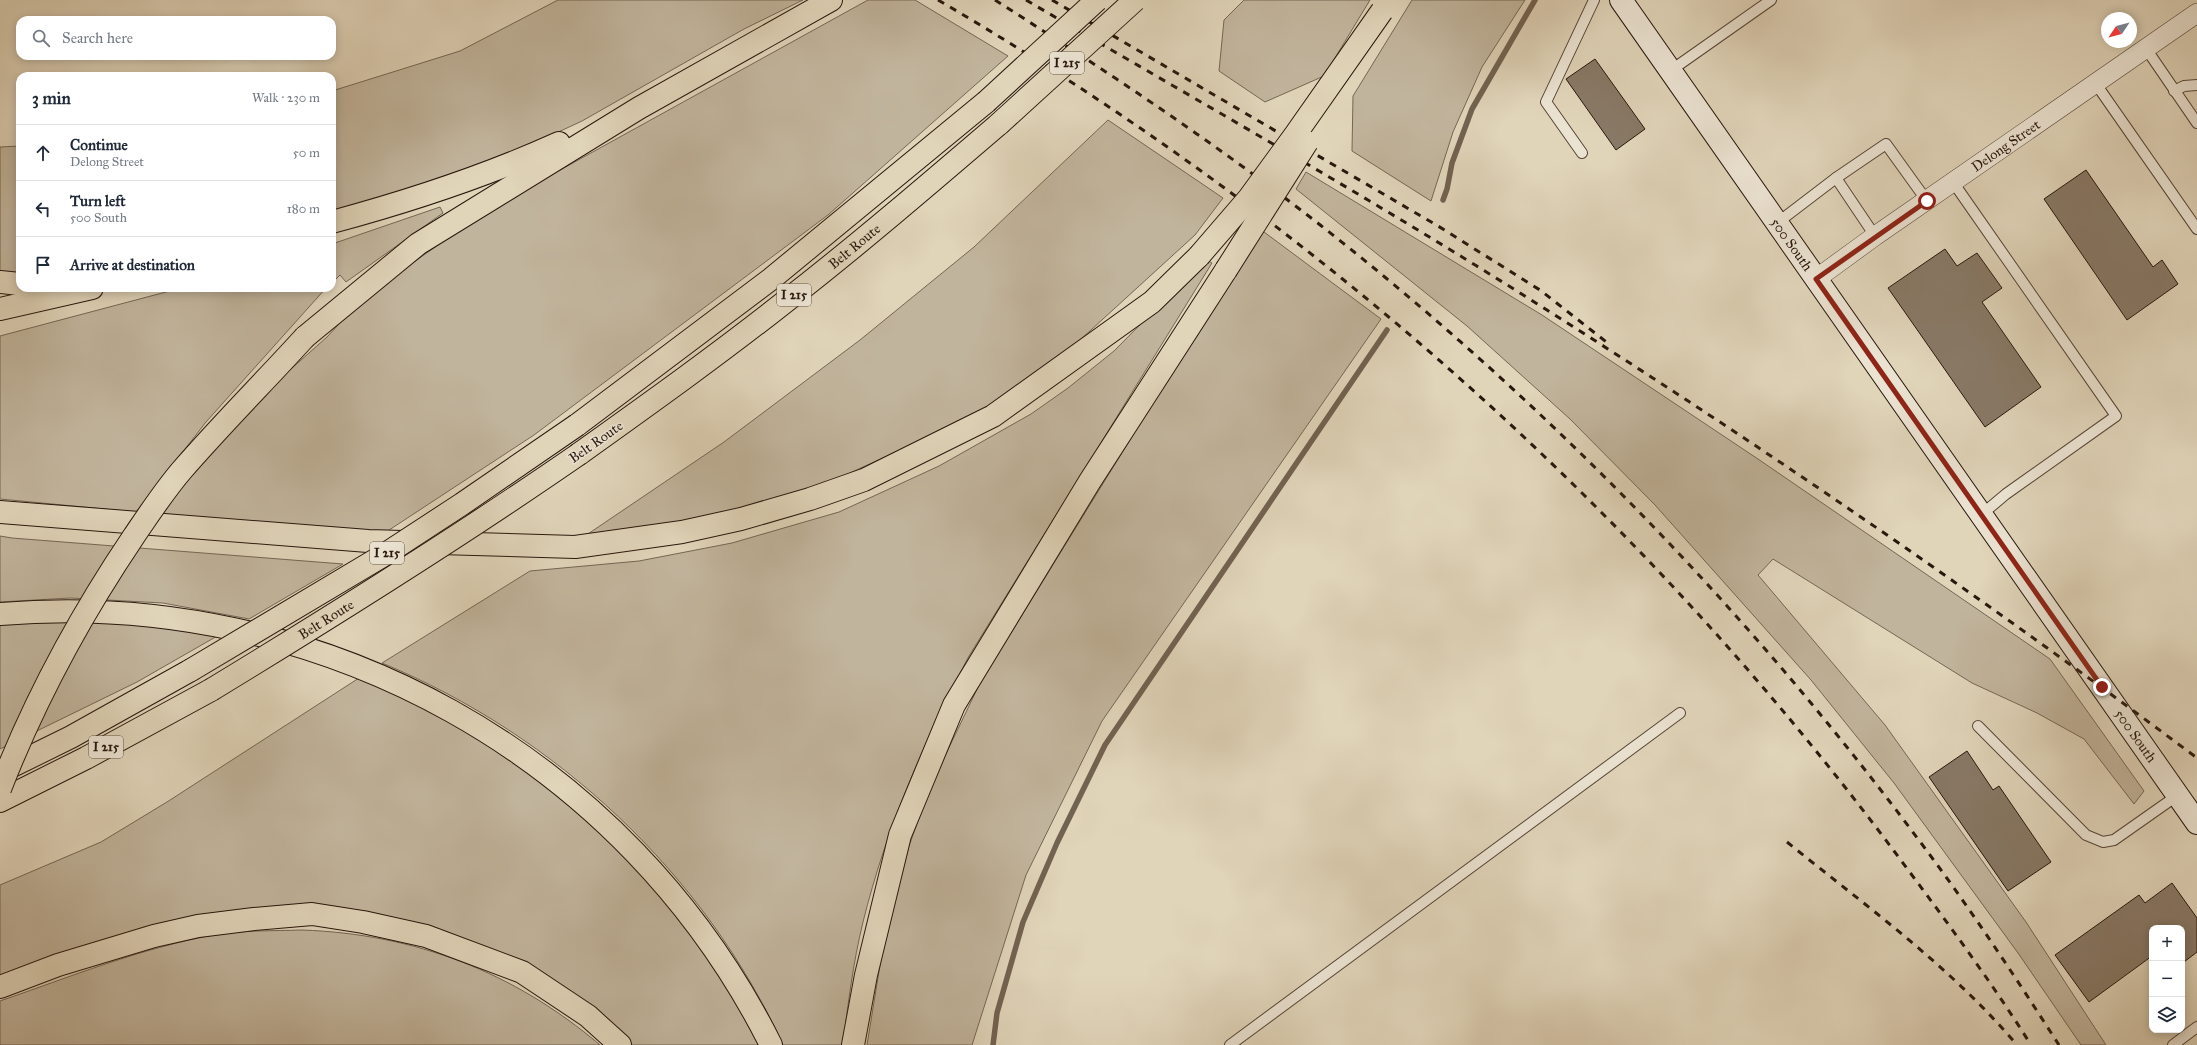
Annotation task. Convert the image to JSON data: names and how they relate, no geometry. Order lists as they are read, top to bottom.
{
  "streets": {
    "highway": ["I 215", "Belt Route"],
    "street": ["Delong Street", "500 South"]
  },
  "crossings": [
    ["Delong Street", "500 South"]
  ],
  "north": "bottom left",
  "page": {
    "search": "Search here",
    "heading": ["3 min", "Walk · 230 m"],
    "list": [
      ["Continue", "Delong Street", "50 m"],
      ["Turn left", "500 South", "180 m"],
      "Arrive at destination"
    ],
    "map_buttons": ["+", "−"]
  }
}
